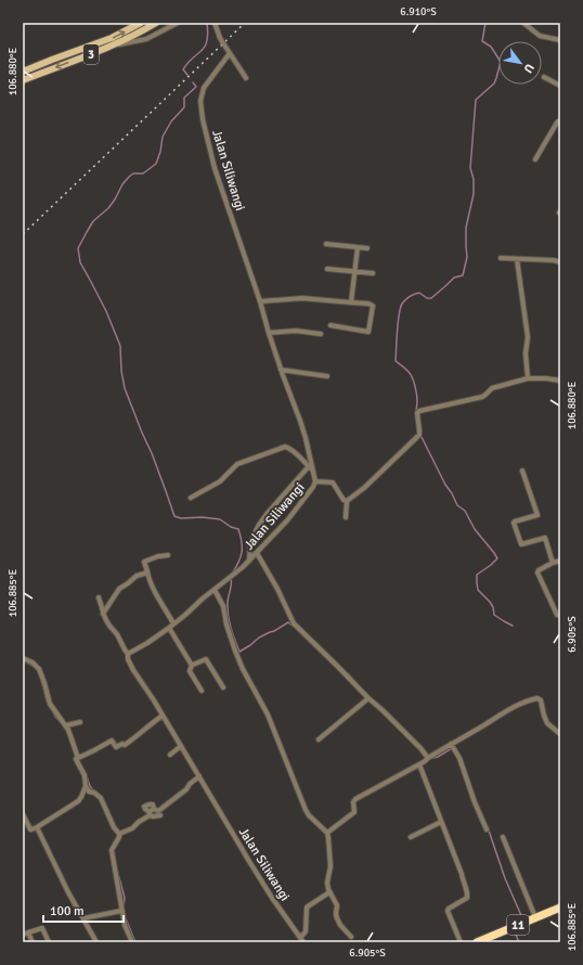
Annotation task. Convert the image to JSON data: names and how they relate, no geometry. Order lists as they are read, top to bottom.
{
  "streets": {
    "highway": ["11"],
    "main road": ["3"],
    "street": ["Jalan Siliwangi"]
  },
  "scale_bar": "100 m",
  "north": "bottom right",
  "coordinates": [
    "6.910°S",
    "106.880°E",
    "106.885°E",
    "6.905°S"
  ]
}
